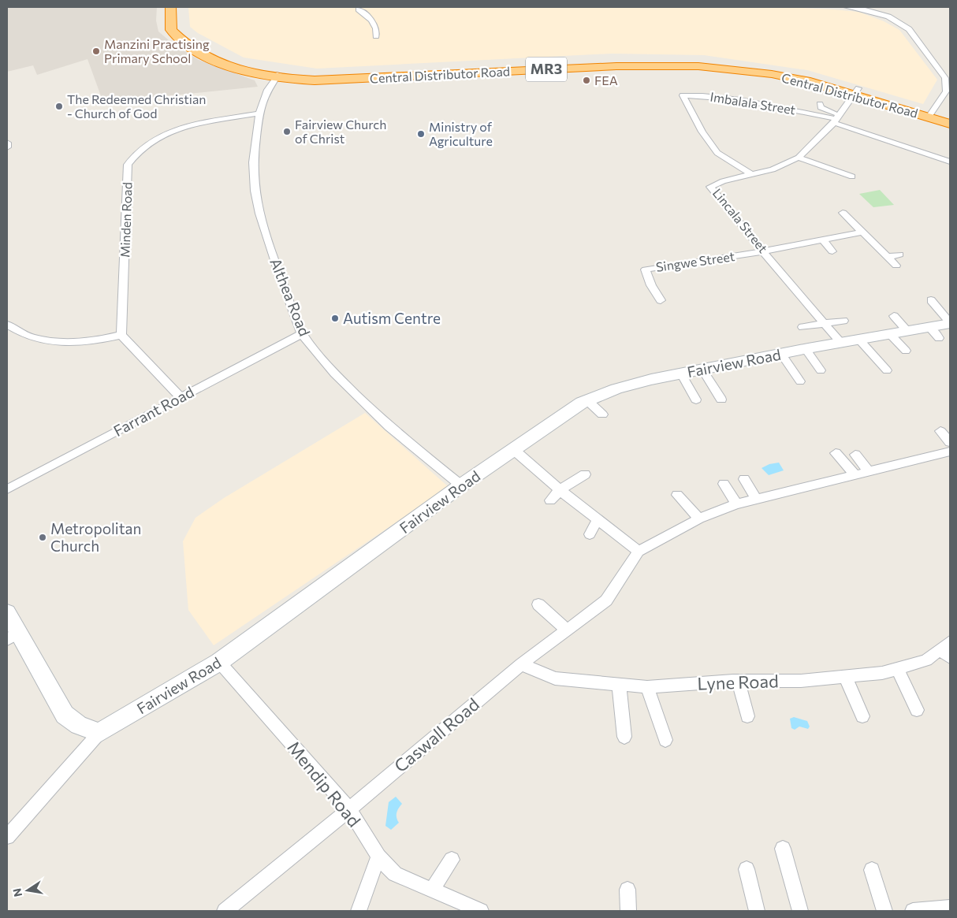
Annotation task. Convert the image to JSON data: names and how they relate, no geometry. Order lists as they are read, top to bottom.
{
  "streets": {
    "highway": ["MR3", "Central Distributor Road"],
    "main road": ["Fairview Road"],
    "street": [
      "Imbalala Street",
      "Minden Road",
      "Lincala Street",
      "Singwe Street",
      "Althea Road",
      "Farrant Road",
      "Lyne Road",
      "Caswall Road",
      "Mendip Road"
    ]
  },
  "crossings": [
    ["Central Distributor Road", "Lincala Street"],
    ["Central Distributor Road", "Althea Road"],
    ["Imbalala Street", "Lincala Street"],
    ["Minden Road", "Althea Road"],
    ["Lincala Street", "Singwe Street"],
    ["Lincala Street", "Fairview Road"],
    ["Althea Road", "Fairview Road"],
    ["Althea Road", "Farrant Road"],
    ["Fairview Road", "Mendip Road"],
    ["Lyne Road", "Caswall Road"],
    ["Caswall Road", "Mendip Road"]
  ],
  "places": [
    "Manzini Practising Primary School",
    "FEA",
    "The Redeemed Christian - Church of God",
    "Fairview Church of Christ",
    "Ministry of Agriculture",
    "Autism Centre",
    "Metropolitan Church"
  ],
  "north": "left"
}
